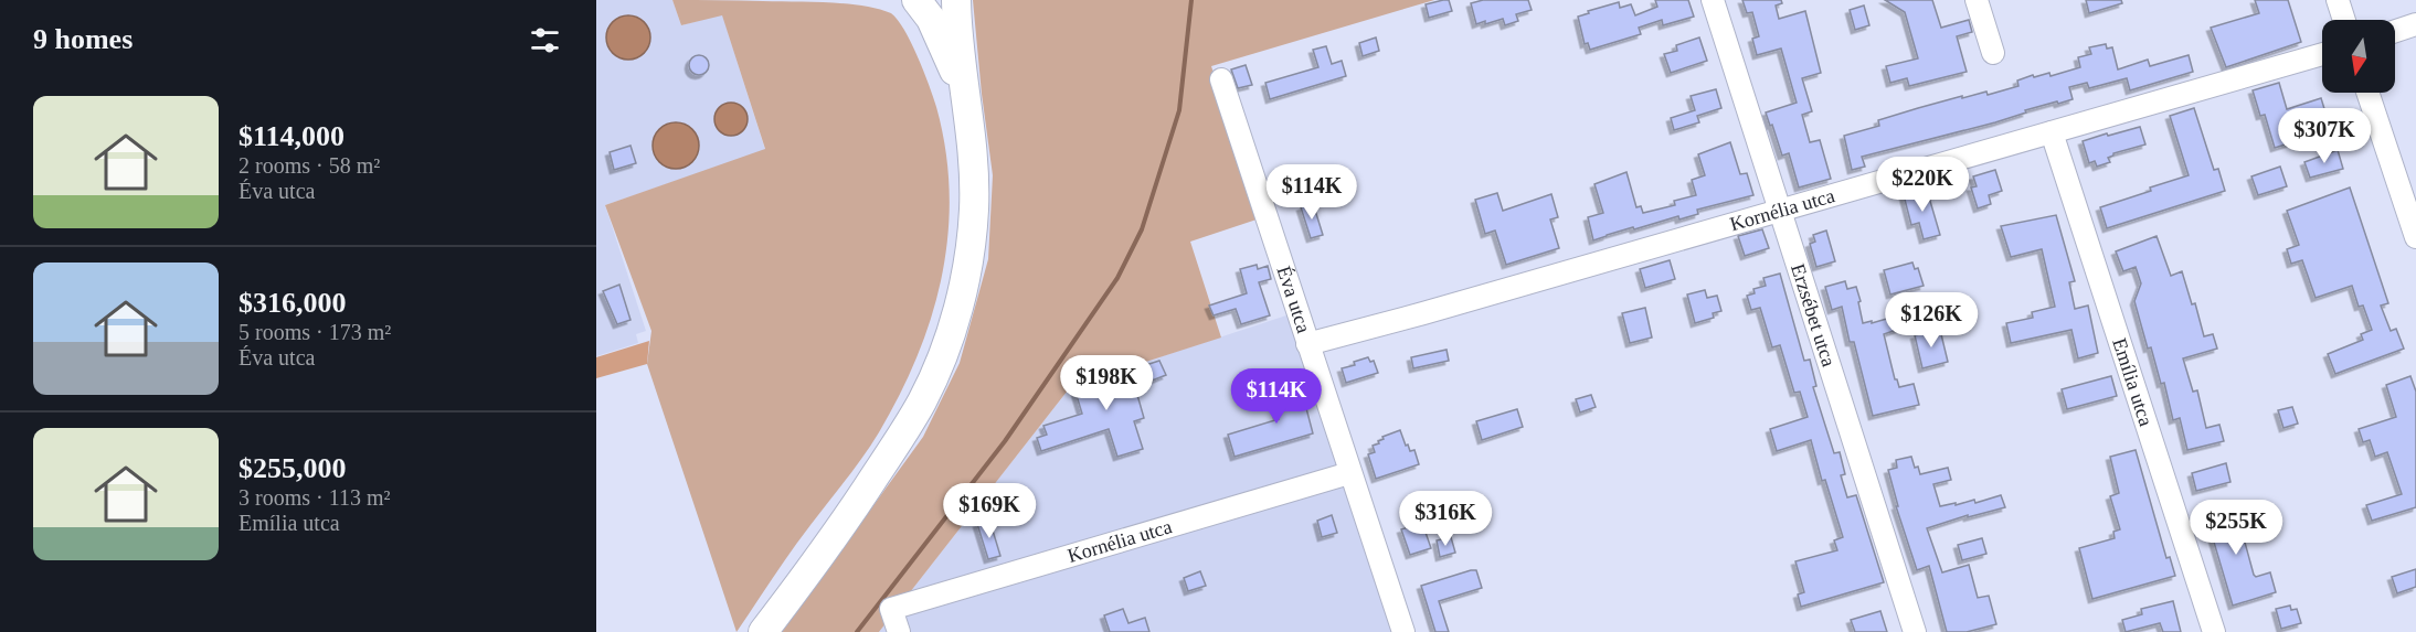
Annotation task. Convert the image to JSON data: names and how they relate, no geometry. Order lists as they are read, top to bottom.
{
  "streets": {
    "street": [
      "Kornélia utca",
      "Éva utca",
      "Erzsébet utca",
      "Emília utca"
    ]
  },
  "crossings": [
    ["Kornélia utca", "Éva utca"],
    ["Kornélia utca", "Erzsébet utca"],
    ["Kornélia utca", "Emília utca"]
  ],
  "north": "bottom",
  "page": {
    "heading": "9 homes",
    "list": [
      {
        "name": "$114,000",
        "note": "2 rooms · 58 m² · Éva utca"
      },
      {
        "name": "$316,000",
        "note": "5 rooms · 173 m² · Éva utca"
      },
      {
        "name": "$255,000",
        "note": "3 rooms · 113 m² · Emília utca"
      }
    ],
    "price": [
      "$307K",
      "$220K",
      "$114K",
      "$126K",
      "$198K",
      "$114K",
      "$169K",
      "$316K",
      "$255K"
    ]
  }
}
